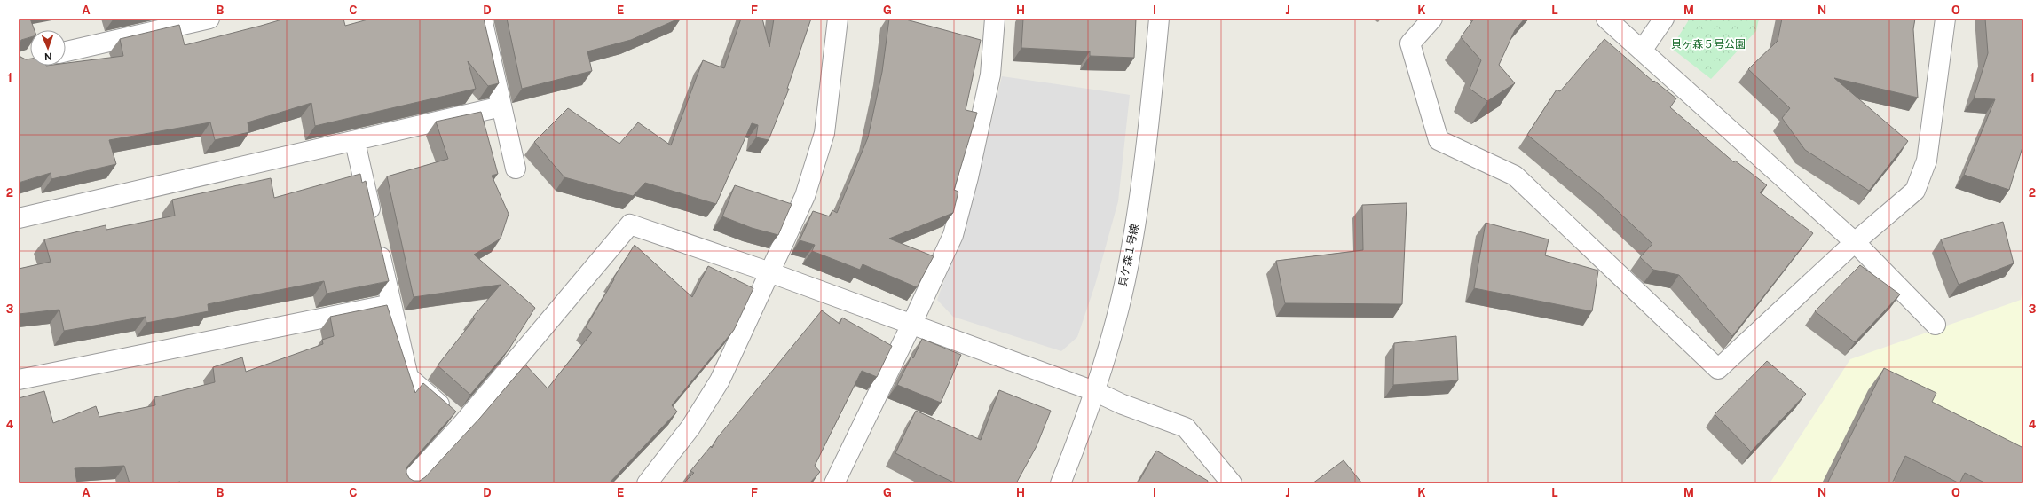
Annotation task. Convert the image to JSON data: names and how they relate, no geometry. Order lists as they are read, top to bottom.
{
  "streets": {
    "street": ["貝ケ森１号線"]
  },
  "parks": ["貝ヶ森５号公園"],
  "north": "bottom",
  "grid": {
    "columns": [
      "A",
      "B",
      "C",
      "D",
      "E",
      "F",
      "G",
      "H",
      "I",
      "J",
      "K",
      "L",
      "M",
      "N",
      "O"
    ],
    "rows": [
      "1",
      "2",
      "3",
      "4"
    ]
  }
}
